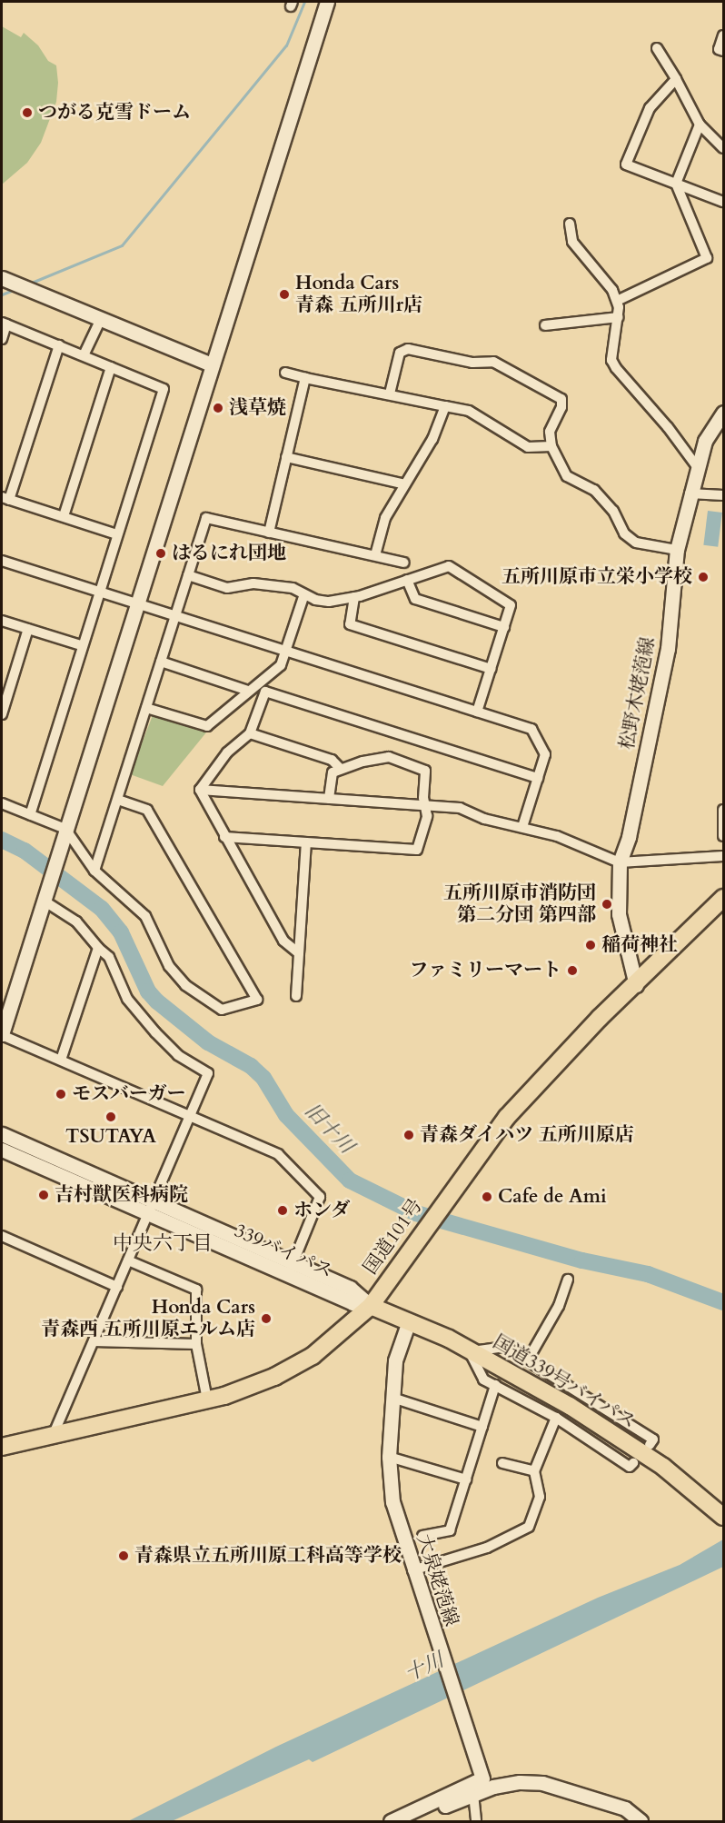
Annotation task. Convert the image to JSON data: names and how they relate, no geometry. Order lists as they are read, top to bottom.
{
  "streets": {
    "highway": ["国道101号", "国道339号バイパス"],
    "street": ["松野木姥萢線", "339バイパス", "大泉姥萢線"]
  },
  "crossings": [
    ["松野木姥萢線", "国道101号"],
    ["国道101号", "339バイパス"],
    ["国道101号", "国道339号バイパス"],
    ["339バイパス", "国道339号バイパス"],
    ["国道339号バイパス", "大泉姥萢線"]
  ],
  "districts": ["中央六丁目"],
  "water": ["旧十川", "十川"],
  "places": [
    "つがる克雪ドーム",
    "Honda Cars 青森 五所川r店",
    "浅草焼",
    "はるにれ団地",
    "五所川原市立栄小学校",
    "五所川原市消防団 第二分団 第四部",
    "稲荷神社",
    "ファミリーマート",
    "モスバーガー",
    "TSUTAYA",
    "青森ダイハツ 五所川原店",
    "吉村獣医科病院",
    "Cafe de Ami",
    "ホンダ",
    "Honda Cars 青森西 五所川原エルム店",
    "青森県立五所川原工科高等学校"
  ]
}
